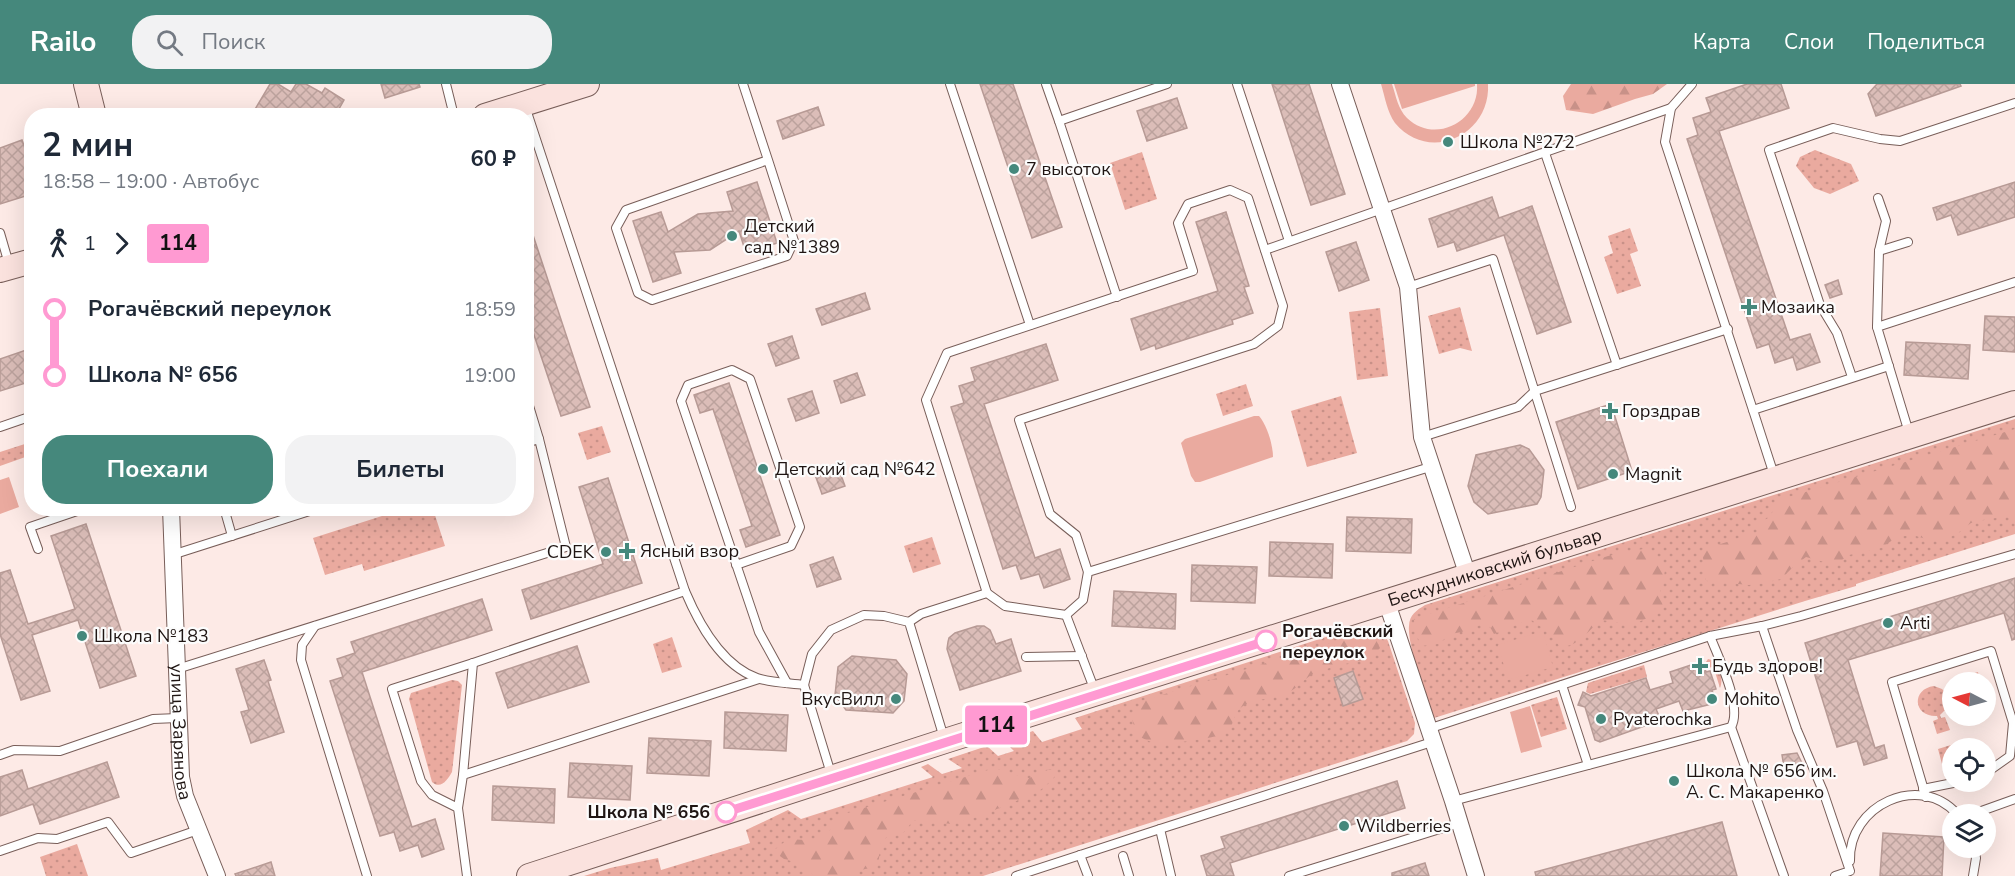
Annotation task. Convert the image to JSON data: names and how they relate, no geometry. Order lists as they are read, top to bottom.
{
  "streets": {
    "street": ["Бескудниковский бульвар", "улица Зарянова"]
  },
  "places": {
    "other": [
      "Школа №272",
      "7 высоток",
      "Детский сад №1389",
      "Детский сад №642",
      "Magnit",
      "CDEK",
      "Arti",
      "Школа №183",
      "Рогачёвский переулок",
      "ВкусВилл",
      "Mohito",
      "Pyaterochka",
      "Школа № 656 им. А. С. Макаренко",
      "Школа № 656",
      "Wildberries"
    ],
    "health": [
      "Мозаика",
      "Горздрав",
      "Ясный взор",
      "Будь здоров!"
    ]
  },
  "lines": ["bus line 114"],
  "north": "left",
  "page": {
    "header": "Railo",
    "search": "Поиск",
    "nav": ["Карта", "Слои", "Поделиться"],
    "on_map": "114",
    "heading": ["2 мин", "18:58 – 19:00 · Автобус", "60 ₽"],
    "legs": ["1", "114"],
    "list": [
      {
        "name": "Рогачёвский переулок",
        "value": "18:59"
      },
      {
        "name": "Школа № 656",
        "value": "19:00"
      }
    ],
    "buttons": ["Поехали", "Билеты"]
  }
}
